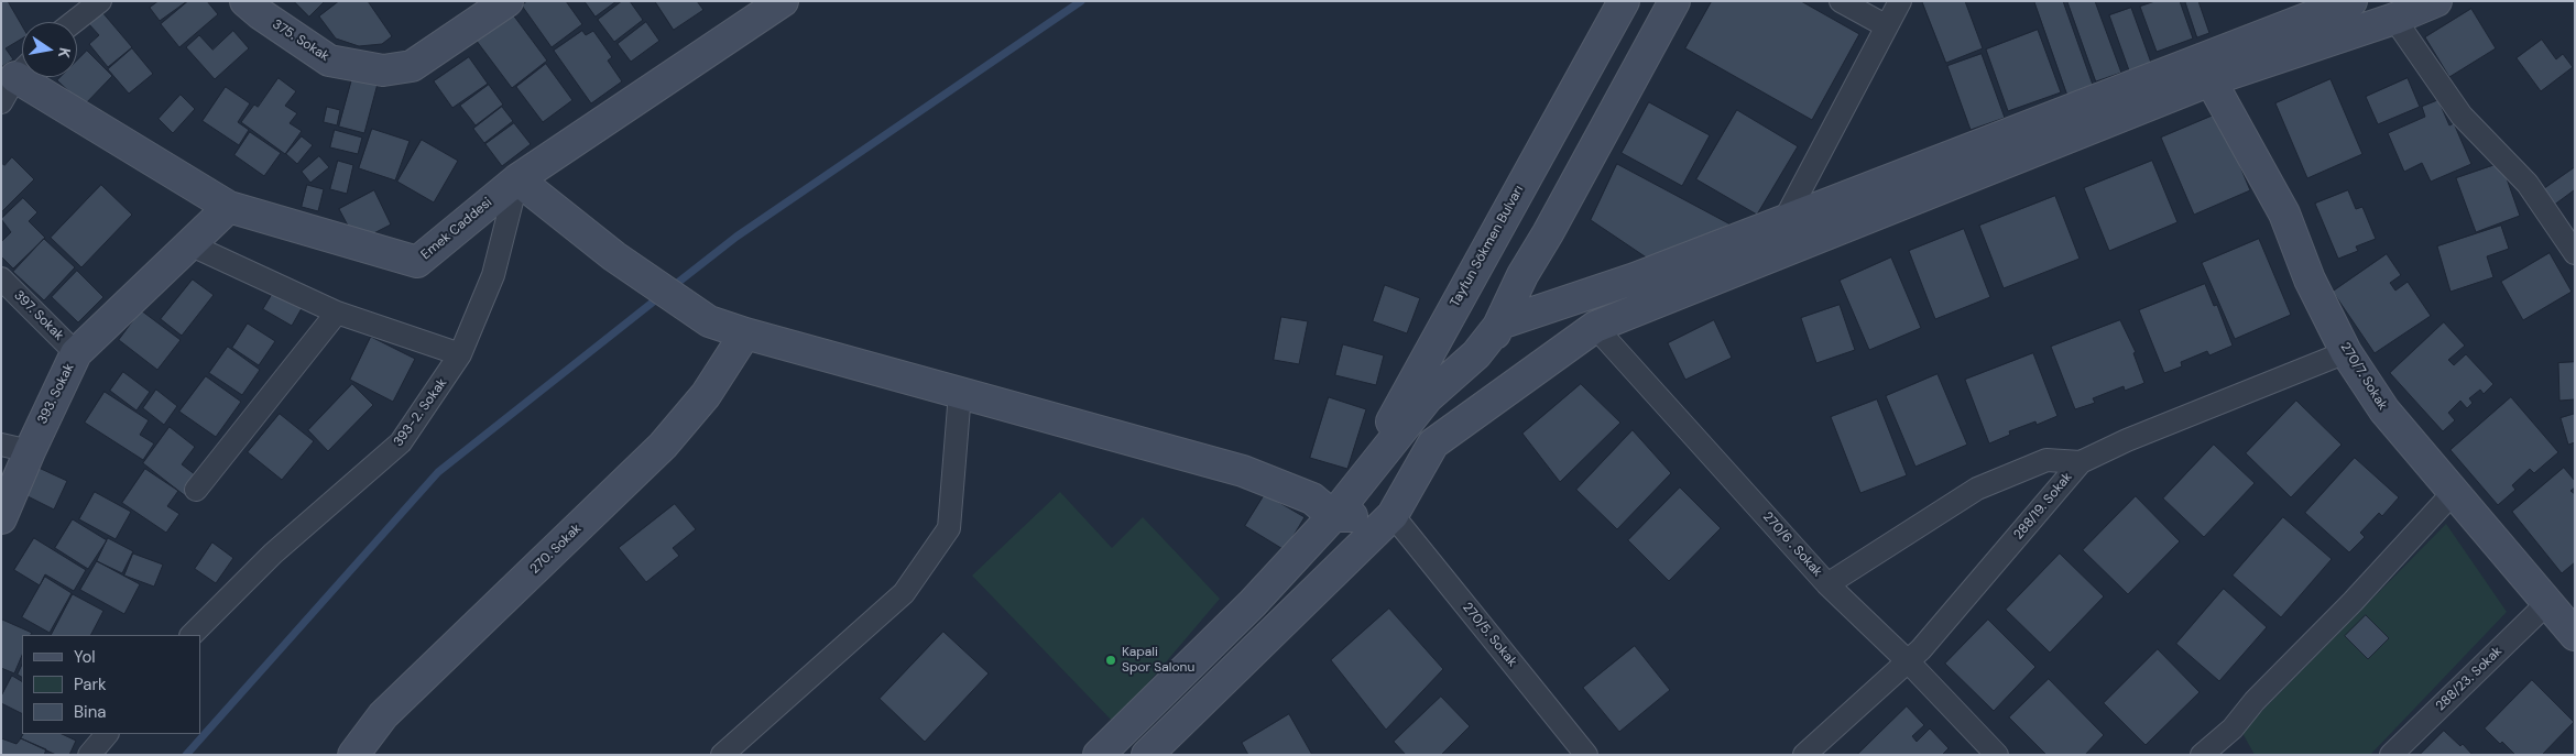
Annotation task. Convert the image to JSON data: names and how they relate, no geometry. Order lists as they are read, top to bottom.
{
  "streets": {
    "street": [
      "375. Sokak",
      "Emek Caddesi",
      "Tayfun Sökmen Bulvarı",
      "397. Sokak",
      "270/7. Sokak",
      "393. Sokak",
      "393-2. Sokak",
      "288/19. Sokak",
      "270/6 . Sokak",
      "270. Sokak",
      "270/5. Sokak",
      "288/23. Sokak"
    ]
  },
  "crossings": [
    ["Emek Caddesi", "393. Sokak"],
    ["Emek Caddesi", "393-2. Sokak"],
    ["397. Sokak", "393. Sokak"],
    ["270/7. Sokak", "288/19. Sokak"],
    ["270/7. Sokak", "288/23. Sokak"],
    ["288/19. Sokak", "270/6 . Sokak"]
  ],
  "places": ["Kapali Spor Salonu"],
  "legend": ["Yol", "Park", "Bina"],
  "north": "right"
}
